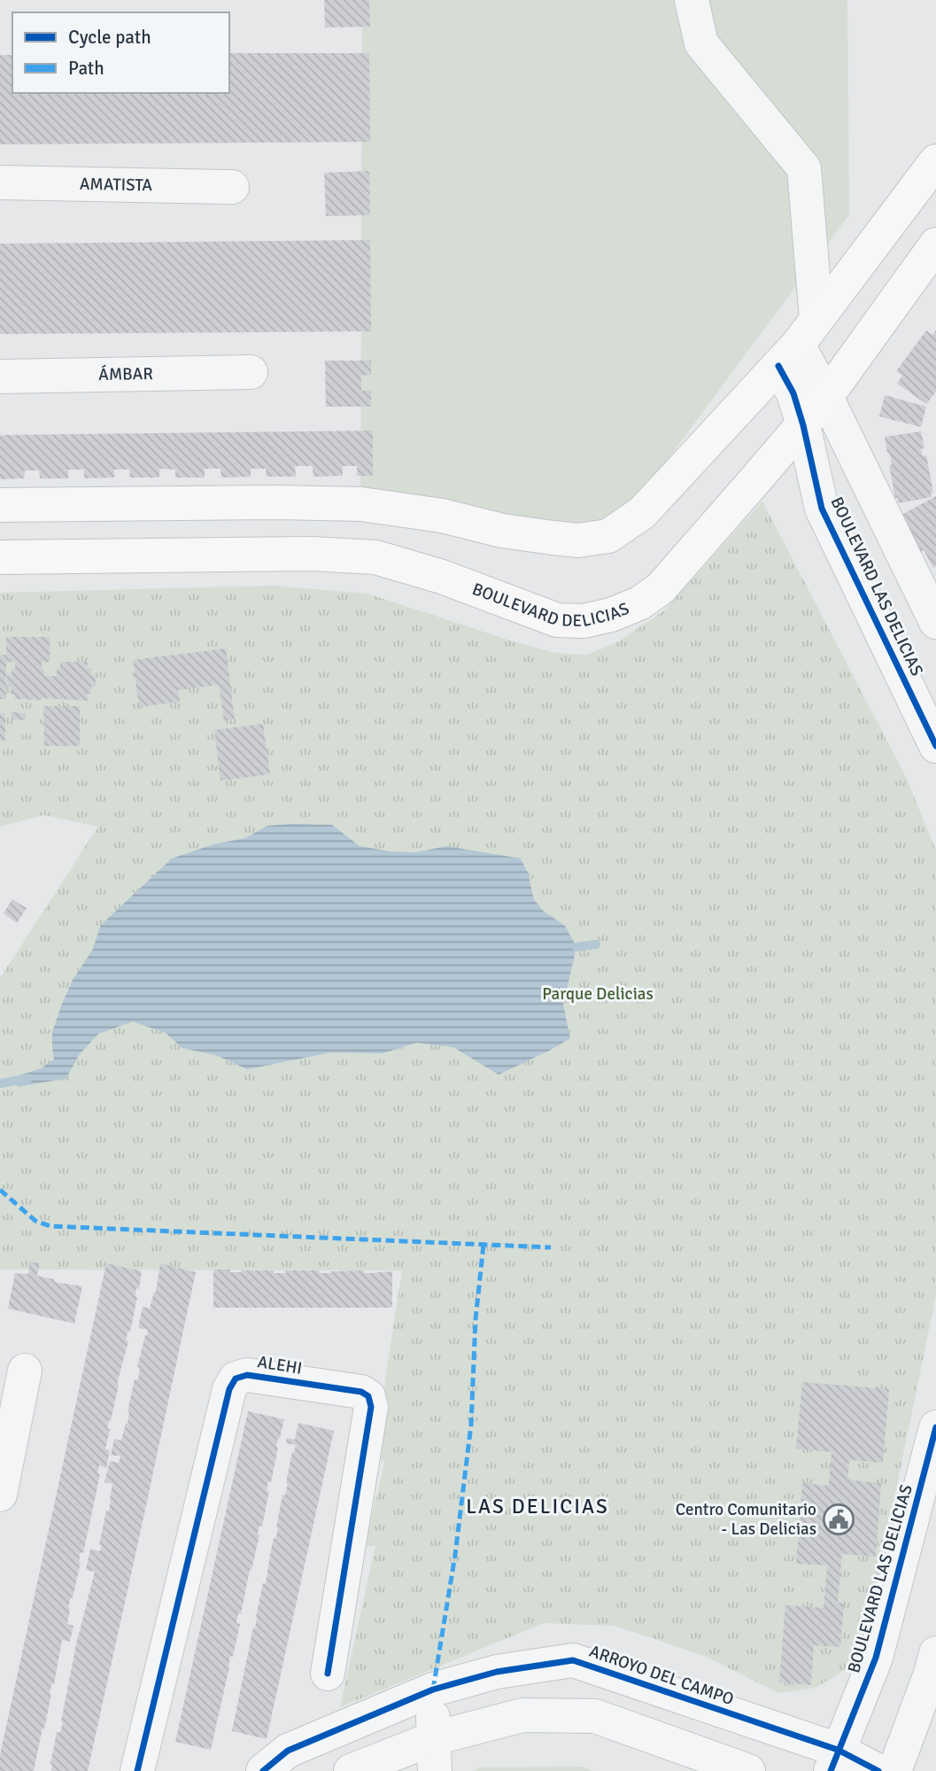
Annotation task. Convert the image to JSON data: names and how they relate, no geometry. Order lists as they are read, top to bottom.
{
  "streets": {
    "main road": ["BOULEVARD DELICIAS"],
    "street": [
      "AMATISTA",
      "ÁMBAR",
      "BOULEVARD LAS DELICIAS",
      "ALEHI",
      "ARROYO DEL CAMPO"
    ]
  },
  "crossings": [
    ["BOULEVARD LAS DELICIAS", "BOULEVARD DELICIAS"],
    ["BOULEVARD LAS DELICIAS", "ARROYO DEL CAMPO"]
  ],
  "districts": ["LAS DELICIAS"],
  "parks": ["Parque Delicias"],
  "places": {
    "public building": ["Centro Comunitario - Las Delicias"]
  },
  "legend": ["Cycle path", "Path"]
}
